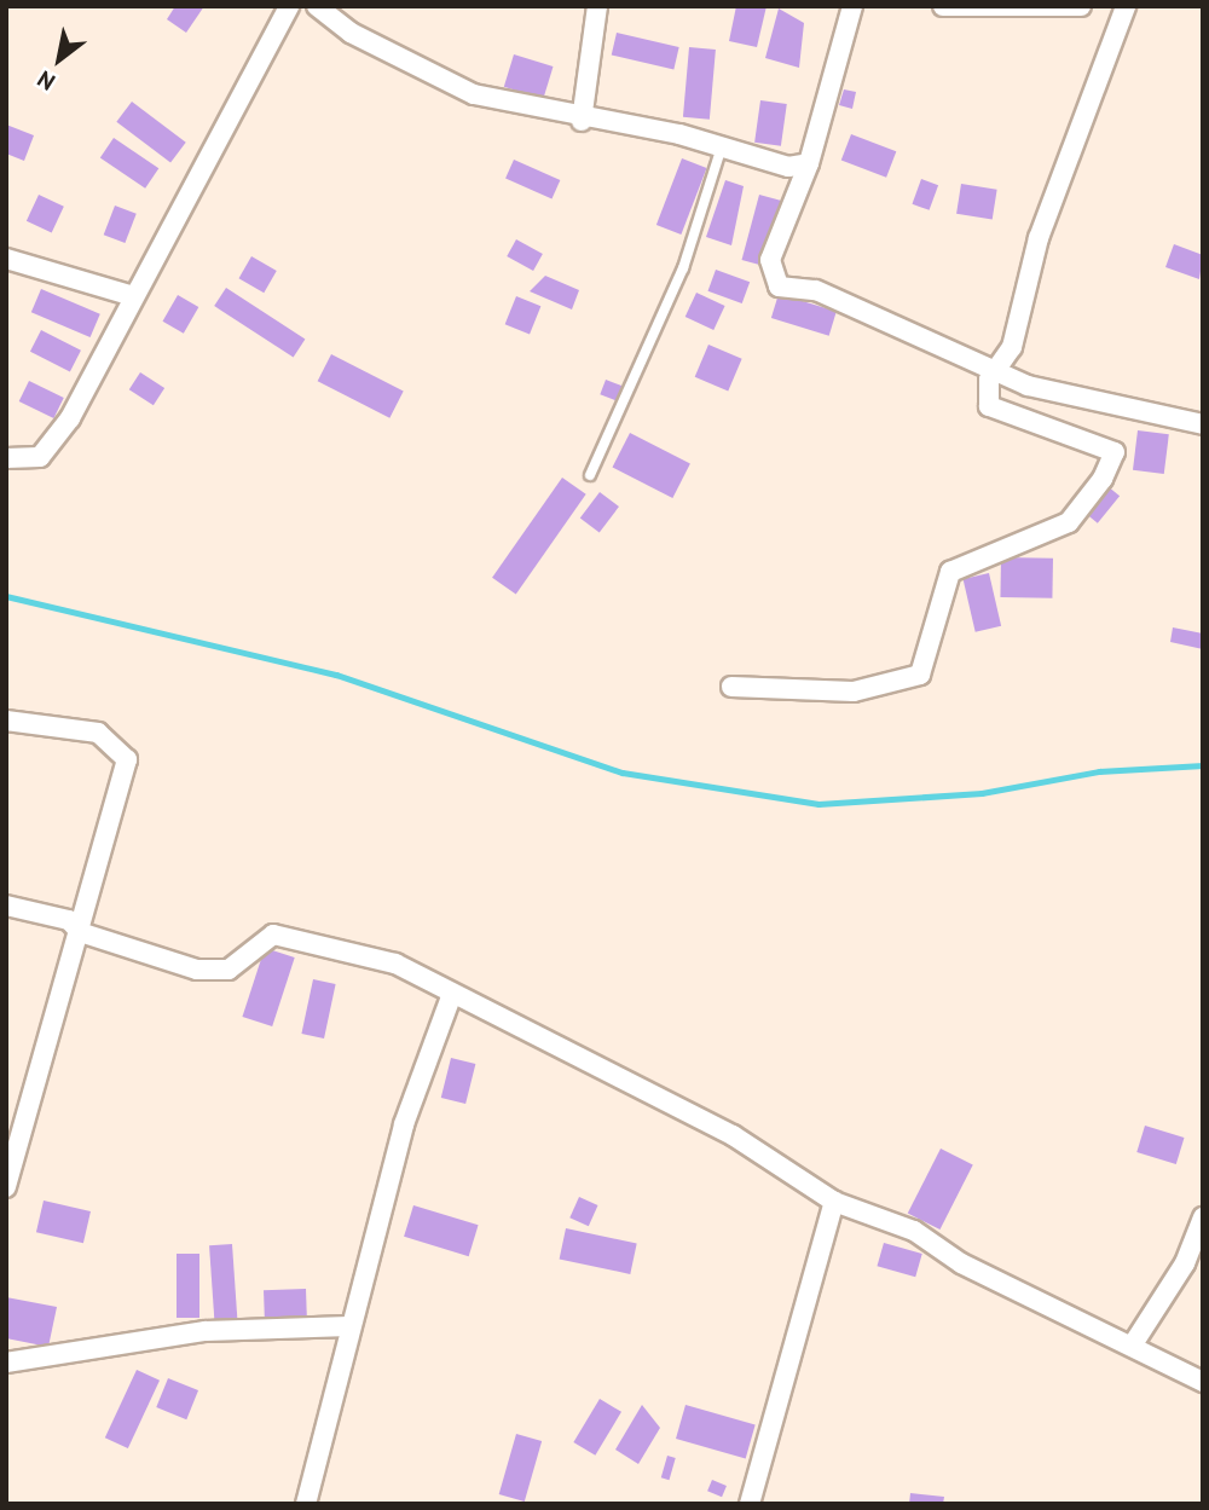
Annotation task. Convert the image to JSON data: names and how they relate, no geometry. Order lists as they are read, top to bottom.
{
  "north": "bottom left"
}
